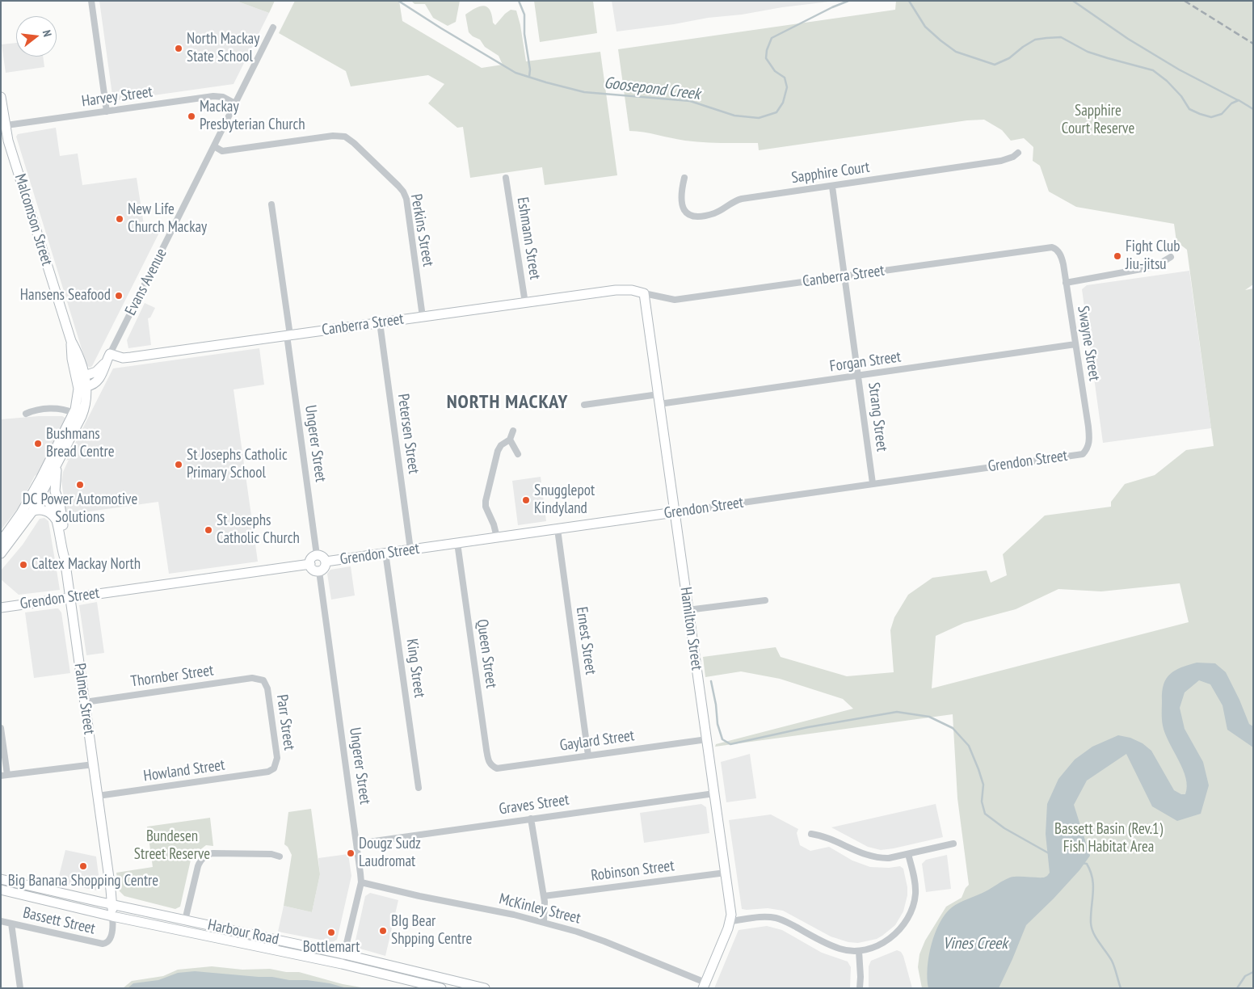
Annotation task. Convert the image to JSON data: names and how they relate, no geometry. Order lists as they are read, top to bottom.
{
  "streets": {
    "street": [
      "Harvey Street",
      "Sapphire Court",
      "Malcomson Street",
      "Perkins Street",
      "Eshmann Street",
      "Canberra Street",
      "Evans Avenue",
      "Swayne Street",
      "Forgan Street",
      "Strang Street",
      "Petersen Street",
      "Ungerer Street",
      "Grendon Street",
      "Hamilton Street",
      "Ernest Street",
      "Queen Street",
      "King Street",
      "Thornber Street",
      "Palmer Street",
      "Parr Street",
      "Gaylard Street",
      "Howland Street",
      "Graves Street",
      "Robinson Street",
      "McKinley Street",
      "Bassett Street",
      "Harbour Road"
    ]
  },
  "crossings": [
    ["Harvey Street", "Malcomson Street"],
    ["Harvey Street", "Evans Avenue"],
    ["Sapphire Court", "Strang Street"],
    ["Malcomson Street", "Evans Avenue"],
    ["Perkins Street", "Canberra Street"],
    ["Perkins Street", "Evans Avenue"],
    ["Eshmann Street", "Canberra Street"],
    ["Canberra Street", "Evans Avenue"],
    ["Canberra Street", "Swayne Street"],
    ["Canberra Street", "Strang Street"],
    ["Canberra Street", "Petersen Street"],
    ["Canberra Street", "Ungerer Street"],
    ["Canberra Street", "Hamilton Street"],
    ["Swayne Street", "Forgan Street"],
    ["Swayne Street", "Grendon Street"],
    ["Forgan Street", "Strang Street"],
    ["Forgan Street", "Hamilton Street"],
    ["Strang Street", "Grendon Street"],
    ["Petersen Street", "Grendon Street"],
    ["Ungerer Street", "Grendon Street"],
    ["Ungerer Street", "Graves Street"],
    ["Ungerer Street", "McKinley Street"],
    ["Ungerer Street", "Harbour Road"],
    ["Grendon Street", "Hamilton Street"],
    ["Grendon Street", "Ernest Street"],
    ["Grendon Street", "Queen Street"],
    ["Grendon Street", "King Street"],
    ["Grendon Street", "Palmer Street"],
    ["Hamilton Street", "Gaylard Street"],
    ["Hamilton Street", "Graves Street"],
    ["Hamilton Street", "Robinson Street"],
    ["Hamilton Street", "McKinley Street"],
    ["Ernest Street", "Gaylard Street"],
    ["Queen Street", "Gaylard Street"],
    ["Thornber Street", "Palmer Street"],
    ["Thornber Street", "Parr Street"],
    ["Palmer Street", "Howland Street"],
    ["Palmer Street", "Bassett Street"],
    ["Palmer Street", "Harbour Road"],
    ["Parr Street", "Howland Street"],
    ["Bassett Street", "Harbour Road"]
  ],
  "districts": ["NORTH MACKAY"],
  "water": ["Goosepond Creek", "Vines Creek"],
  "parks": ["Sapphire Court Reserve", "Bassett Basin (Rev.1) Fish Habitat Area", "Bundesen Street Reserve"],
  "places": [
    "North Mackay State School",
    "Mackay Presbyterian Church",
    "New Life Church Mackay",
    "Fight Club Jiu-jitsu",
    "Hansens Seafood",
    "Bushmans Bread Centre",
    "St Josephs Catholic Primary School",
    "DC Power Automotive Solutions",
    "Snugglepot Kindyland",
    "St Josephs Catholic Church",
    "Caltex Mackay North",
    "Dougz Sudz Laudromat",
    "Big Banana Shopping Centre",
    "BIg Bear Shpping Centre",
    "Bottlemart"
  ],
  "north": "right"
}
